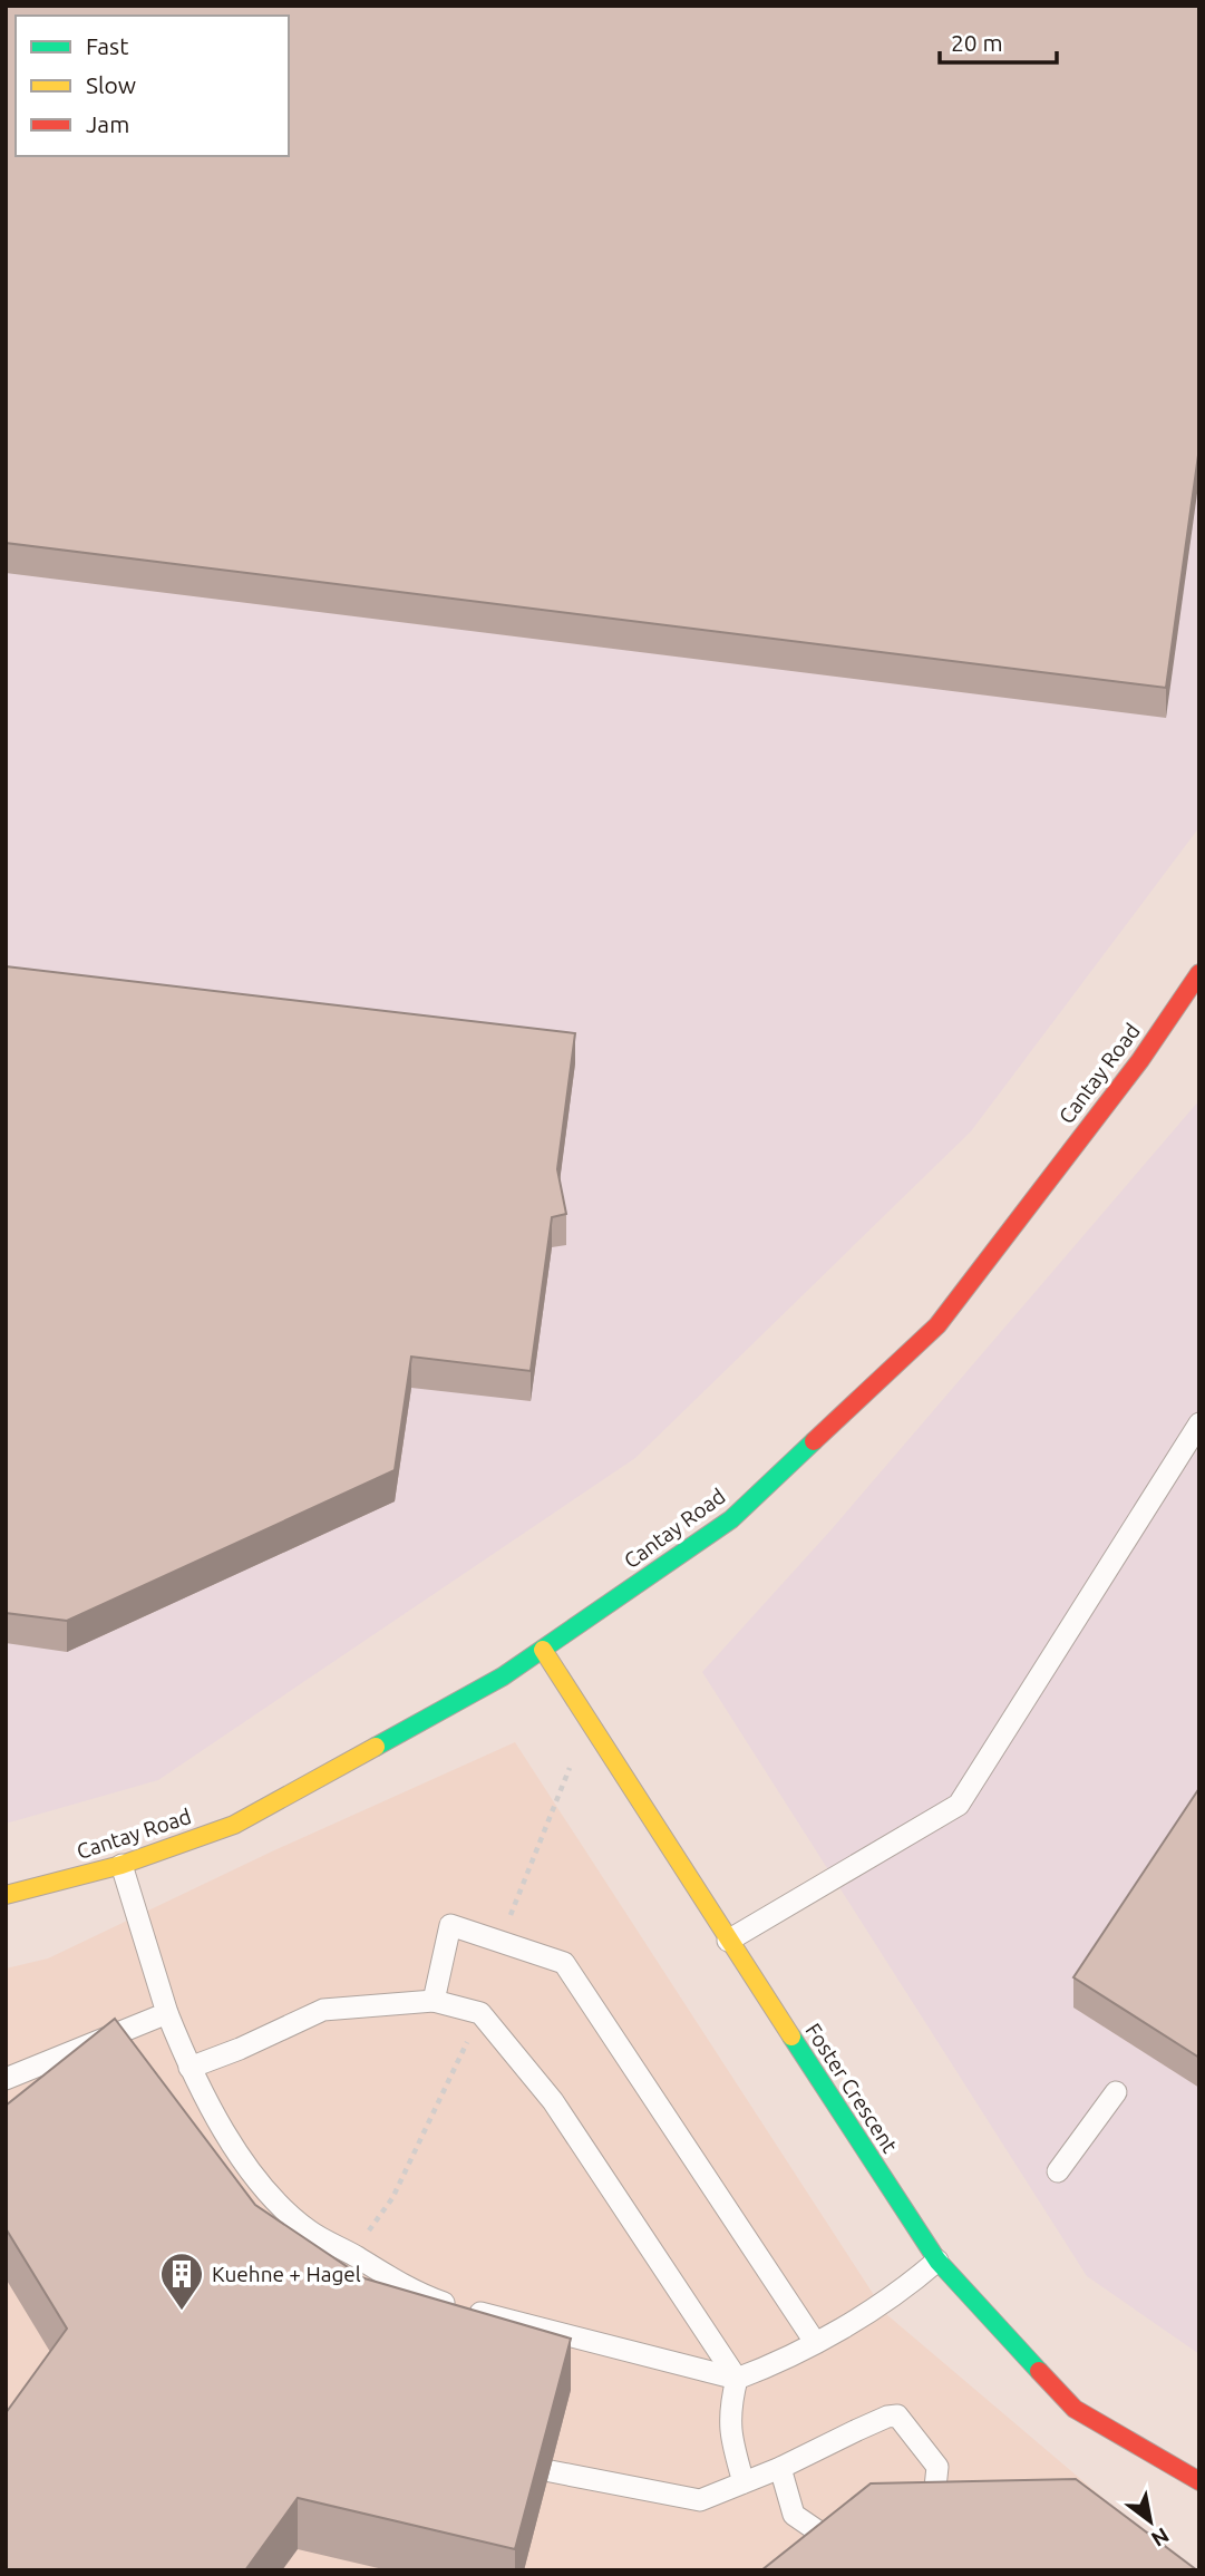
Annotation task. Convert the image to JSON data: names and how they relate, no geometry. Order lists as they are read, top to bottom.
{
  "streets": {
    "street": ["Cantay Road", "Foster Crescent"]
  },
  "crossings": [
    ["Cantay Road", "Foster Crescent"]
  ],
  "places": {
    "building": ["Kuehne + Hagel"]
  },
  "legend": ["Fast", "Slow", "Jam"],
  "scale_bar": "20 m",
  "north": "bottom right"
}
